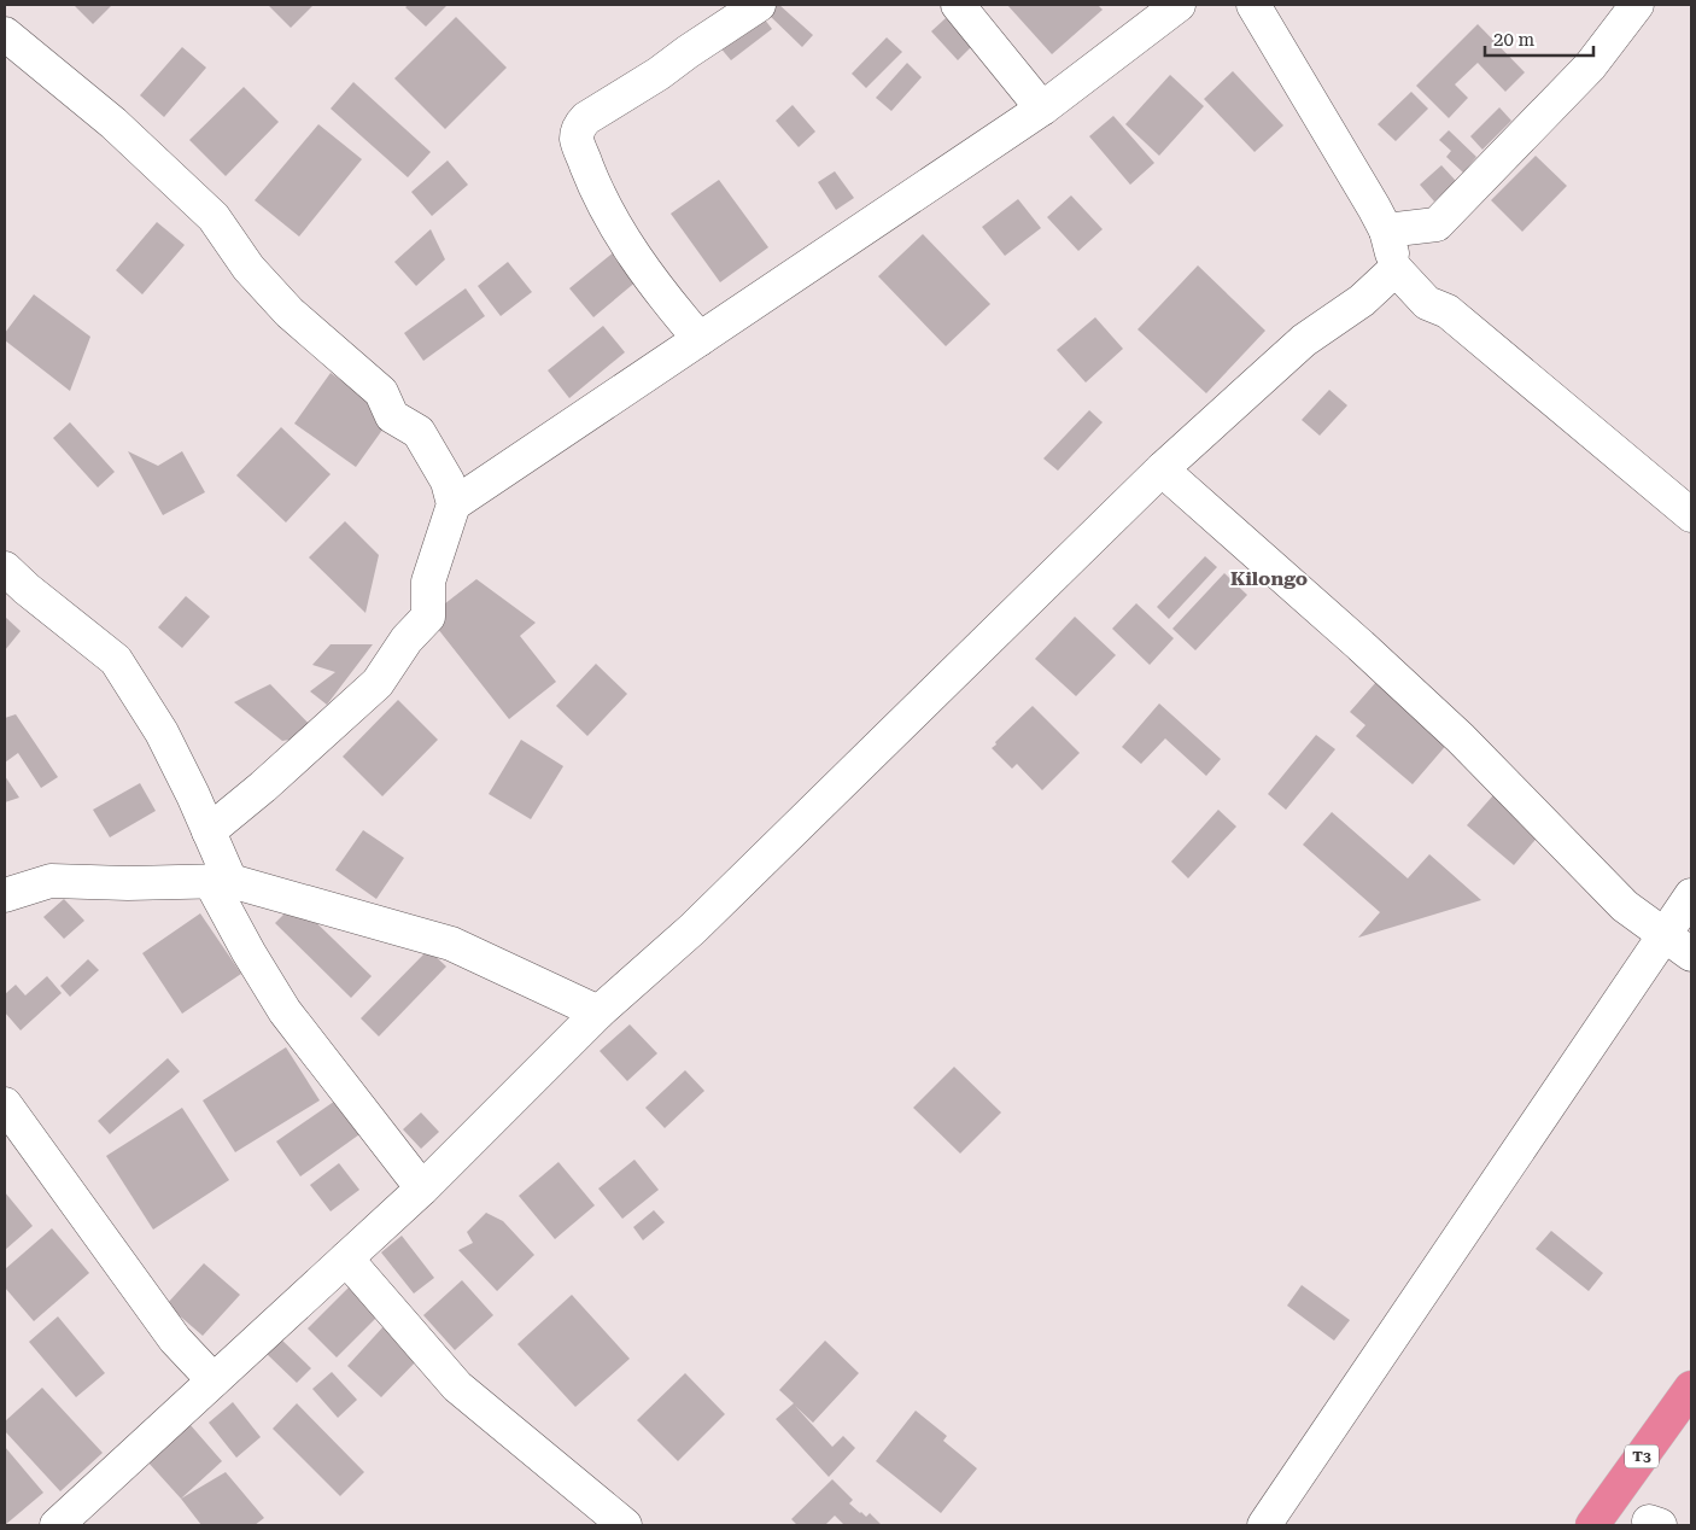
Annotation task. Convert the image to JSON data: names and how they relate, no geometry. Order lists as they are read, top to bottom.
{
  "streets": {
    "highway": ["T3"]
  },
  "districts": ["Kilongo"],
  "scale_bar": "20 m"
}
